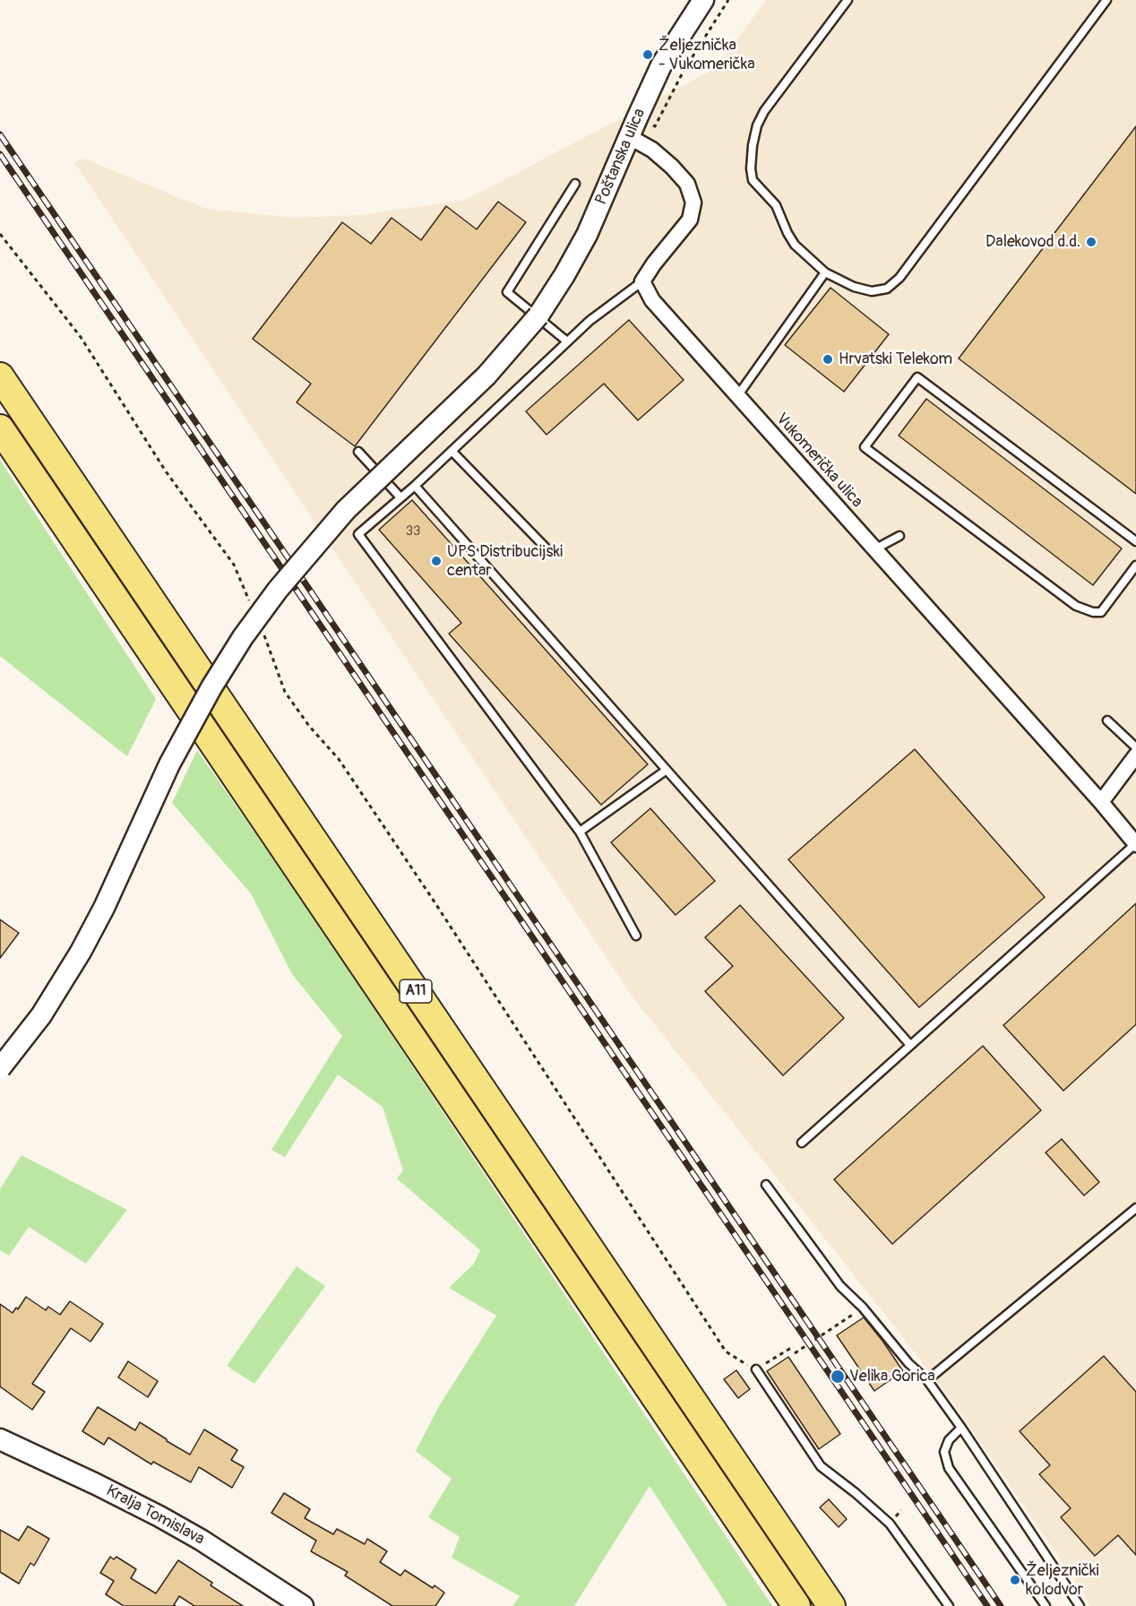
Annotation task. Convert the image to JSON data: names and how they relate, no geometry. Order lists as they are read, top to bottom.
{
  "streets": {
    "highway": ["A11"],
    "main road": ["Poštanska ulica", "Kralja Tomislava"],
    "street": ["Vukomerička ulica"]
  },
  "places": [
    "Željeznička - Vukomerička",
    "Dalekovod d.d.",
    "Hrvatski Telekom",
    "UPS Distribucijski centar",
    "Velika Gorica",
    "Željeznički kolodvor"
  ],
  "house_numbers": ["33"]
}
